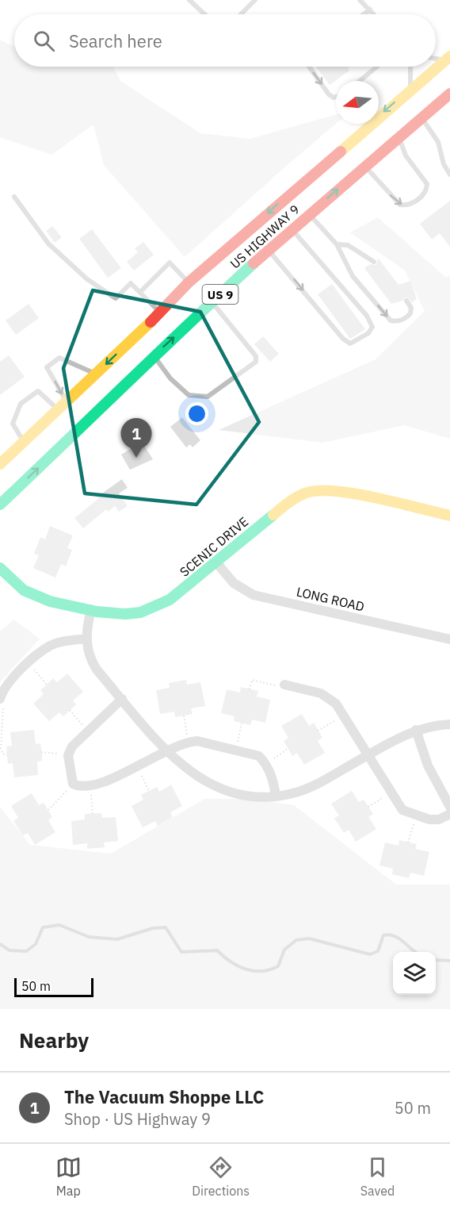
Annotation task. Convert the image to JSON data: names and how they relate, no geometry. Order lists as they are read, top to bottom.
{
  "streets": {
    "main road": ["US HIGHWAY 9", "US 9", "SCENIC DRIVE"],
    "street": ["LONG ROAD"]
  },
  "crossings": [
    ["SCENIC DRIVE", "LONG ROAD"]
  ],
  "scale_bar": "50 m",
  "north": "left",
  "page": {
    "search": "Search here",
    "pins": "1",
    "scale": "50 m",
    "heading": "Nearby",
    "list": [
      {
        "mark": "1",
        "name": "The Vacuum Shoppe LLC",
        "note": "Shop · US Highway 9",
        "value": "50 m"
      }
    ],
    "nav": ["Map", "Directions", "Saved"]
  }
}
